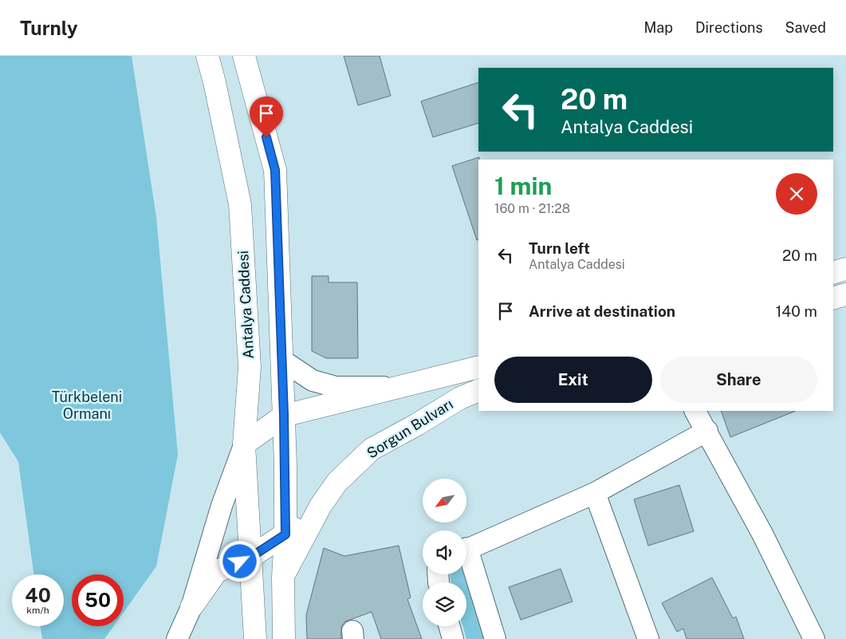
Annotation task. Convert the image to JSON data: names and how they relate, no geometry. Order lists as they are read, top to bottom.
{
  "streets": {
    "main road": ["Antalya Caddesi", "Sorgun Bulvarı"]
  },
  "parks": ["Türkbeleni Ormanı"],
  "north": "bottom left",
  "page": {
    "header": "Turnly",
    "nav": ["Map", "Directions", "Saved"],
    "turn": ["20 m", "Antalya Caddesi"],
    "heading": ["1 min", "160 m · 21:28"],
    "list": [
      {
        "name": "Turn left",
        "note": "Antalya Caddesi",
        "value": "20 m"
      },
      {
        "name": "Arrive at destination",
        "value": "140 m"
      }
    ],
    "buttons": ["Exit", "Share"],
    "speed": "40 km/h",
    "limit": "50"
  }
}
